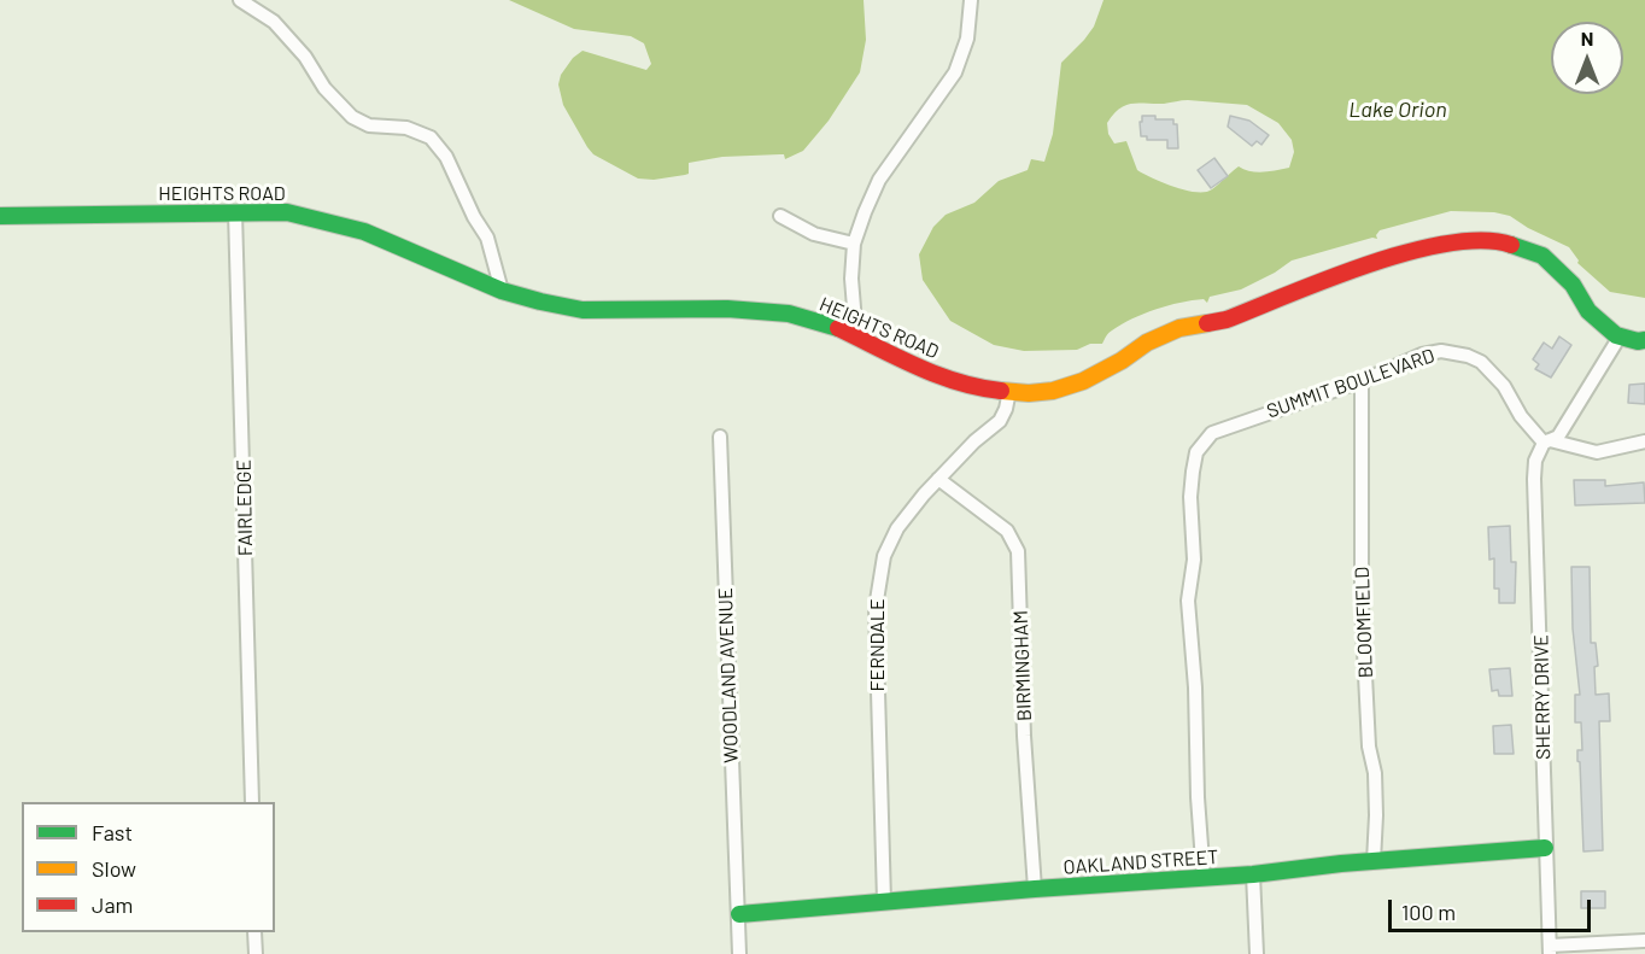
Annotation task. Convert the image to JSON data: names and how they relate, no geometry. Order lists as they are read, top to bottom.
{
  "streets": {
    "street": [
      "HEIGHTS ROAD",
      "SUMMIT BOULEVARD",
      "FAIRLEDGE",
      "BLOOMFIELD",
      "FERNDALE",
      "BIRMINGHAM",
      "WOODLAND AVENUE",
      "SHERRY DRIVE",
      "OAKLAND STREET"
    ]
  },
  "crossings": [
    ["HEIGHTS ROAD", "FAIRLEDGE"],
    ["HEIGHTS ROAD", "FERNDALE"],
    ["HEIGHTS ROAD", "SHERRY DRIVE"],
    ["SUMMIT BOULEVARD", "BLOOMFIELD"],
    ["SUMMIT BOULEVARD", "SHERRY DRIVE"],
    ["SUMMIT BOULEVARD", "OAKLAND STREET"],
    ["BLOOMFIELD", "OAKLAND STREET"],
    ["FERNDALE", "BIRMINGHAM"],
    ["FERNDALE", "OAKLAND STREET"],
    ["BIRMINGHAM", "OAKLAND STREET"],
    ["WOODLAND AVENUE", "OAKLAND STREET"],
    ["SHERRY DRIVE", "OAKLAND STREET"]
  ],
  "water": ["Lake Orion"],
  "legend": ["Fast", "Slow", "Jam"],
  "scale_bar": "100 m",
  "north": "top"
}
